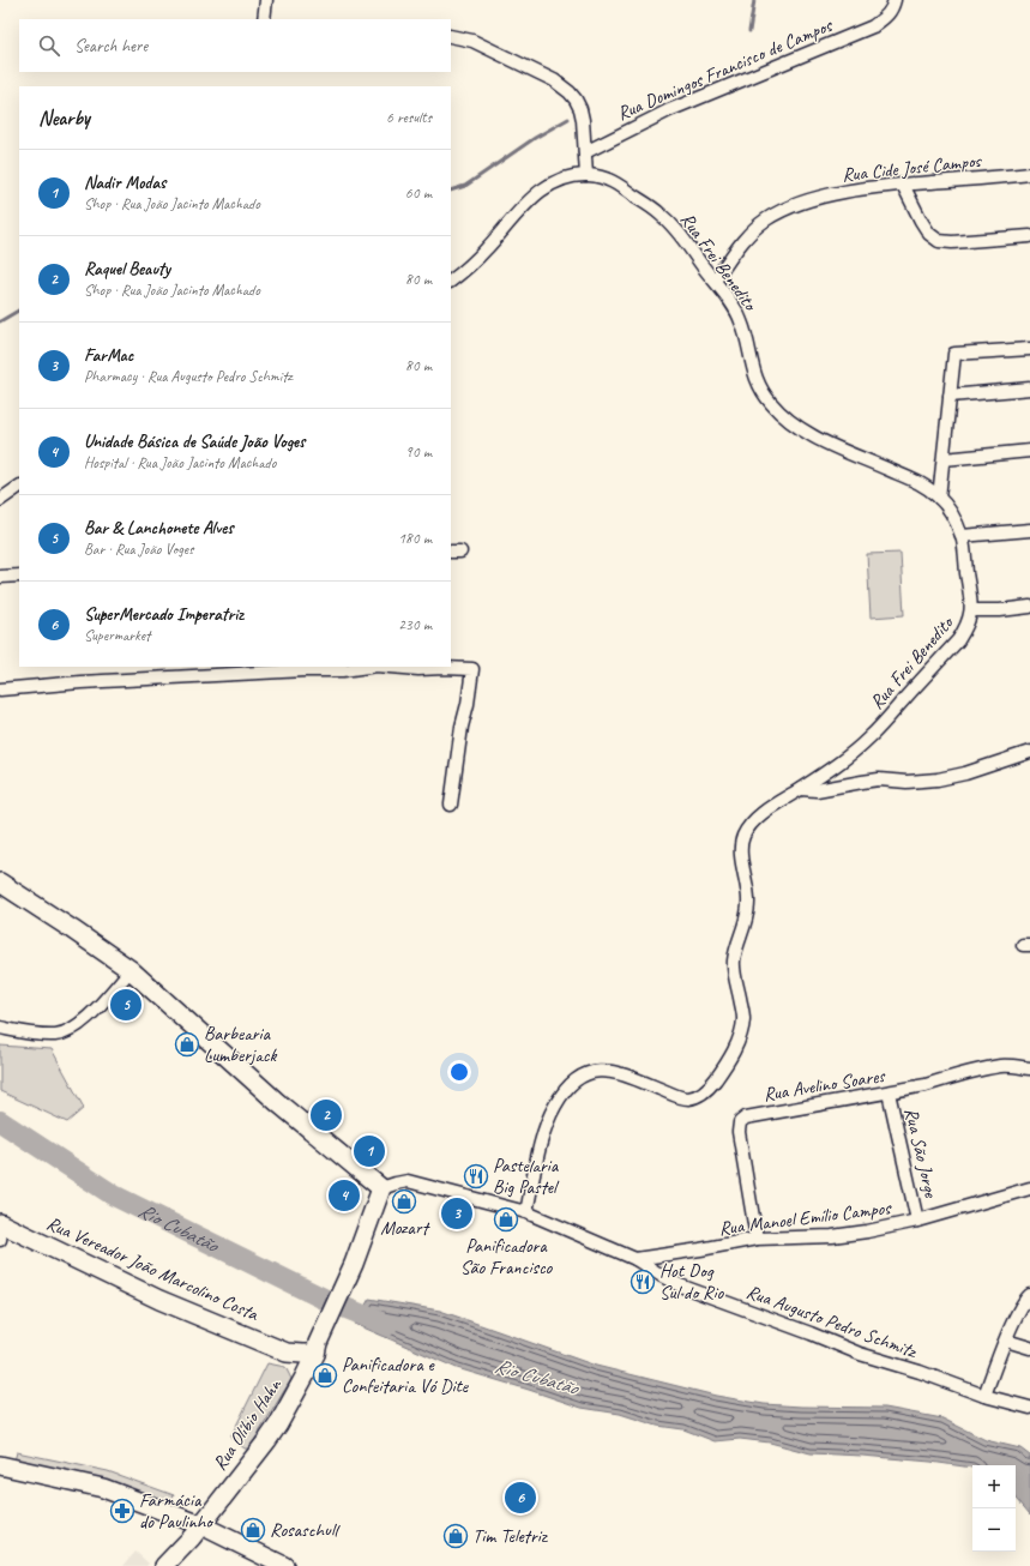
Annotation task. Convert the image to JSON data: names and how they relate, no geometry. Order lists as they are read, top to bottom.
{
  "streets": {
    "main road": ["Rua Vereador João Marcolino Costa", "Rua Olíbio Hahn"],
    "street": [
      "Rua Domingos Francisco de Campos",
      "Rua Cide José Campos",
      "Rua Frei Benedito",
      "Rua Avelino Soares",
      "Rua São Jorge",
      "Rua Manoel Emílio Campos",
      "Rua Augusto Pedro Schmitz"
    ]
  },
  "crossings": [
    ["Rua Cide José Campos", "Rua Frei Benedito"],
    ["Rua Frei Benedito", "Rua Augusto Pedro Schmitz"],
    ["Rua Avelino Soares", "Rua São Jorge"],
    ["Rua Avelino Soares", "Rua Manoel Emílio Campos"],
    ["Rua São Jorge", "Rua Manoel Emílio Campos"],
    ["Rua Manoel Emílio Campos", "Rua Augusto Pedro Schmitz"],
    ["Rua Vereador João Marcolino Costa", "Rua Olíbio Hahn"],
    ["Rua Augusto Pedro Schmitz", "Rua Olíbio Hahn"]
  ],
  "water": ["Rio Cubatão"],
  "places": {
    "shop": [
      "Barbearia Lumberjack",
      "Mozart",
      "Panificadora São Francisco",
      "Panificadora e Confeitaria Vó Dite",
      "Rosaschull",
      "Tim Teletriz"
    ],
    "restaurant": ["Pastelaria Big Pastel", "Hot Dog Sul do Rio"],
    "pharmacy": ["Farmácia do Paulinho"]
  },
  "page": {
    "search": "Search here",
    "heading": ["Nearby", "6 results"],
    "list": [
      {
        "mark": "1",
        "name": "Nadir Modas",
        "note": "Shop · Rua João Jacinto Machado",
        "value": "60 m"
      },
      {
        "mark": "2",
        "name": "Raquel Beauty",
        "note": "Shop · Rua João Jacinto Machado",
        "value": "80 m"
      },
      {
        "mark": "3",
        "name": "FarMac",
        "note": "Pharmacy · Rua Augusto Pedro Schmitz",
        "value": "80 m"
      },
      {
        "mark": "4",
        "name": "Unidade Básica de Saúde João Voges",
        "note": "Hospital · Rua João Jacinto Machado",
        "value": "90 m"
      },
      {
        "mark": "5",
        "name": "Bar & Lanchonete Alves",
        "note": "Bar · Rua João Voges",
        "value": "180 m"
      },
      {
        "mark": "6",
        "name": "SuperMercado Imperatriz",
        "note": "Supermarket",
        "value": "230 m"
      }
    ],
    "pins": [
      "5",
      "2",
      "1",
      "4",
      "3",
      "6"
    ],
    "map_buttons": ["+", "−"]
  }
}
